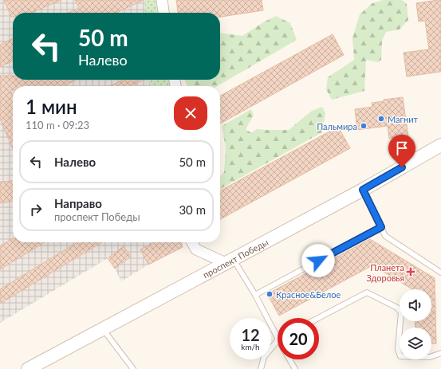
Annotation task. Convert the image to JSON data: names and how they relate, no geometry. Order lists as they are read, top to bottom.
{
  "streets": {
    "street": ["проспект Победы"]
  },
  "places": {
    "other": ["Магнит", "Пальмира", "Красное&Белое"],
    "health": ["Планета Здоровья"]
  },
  "page": {
    "turn": ["50 m", "Налево"],
    "heading": ["1 мин", "110 m · 09:23"],
    "list": [
      {
        "name": "Налево",
        "value": "50 m"
      },
      {
        "name": "Направо",
        "note": "проспект Победы",
        "value": "30 m"
      }
    ],
    "speed": "12 km/h",
    "limit": "20"
  }
}
